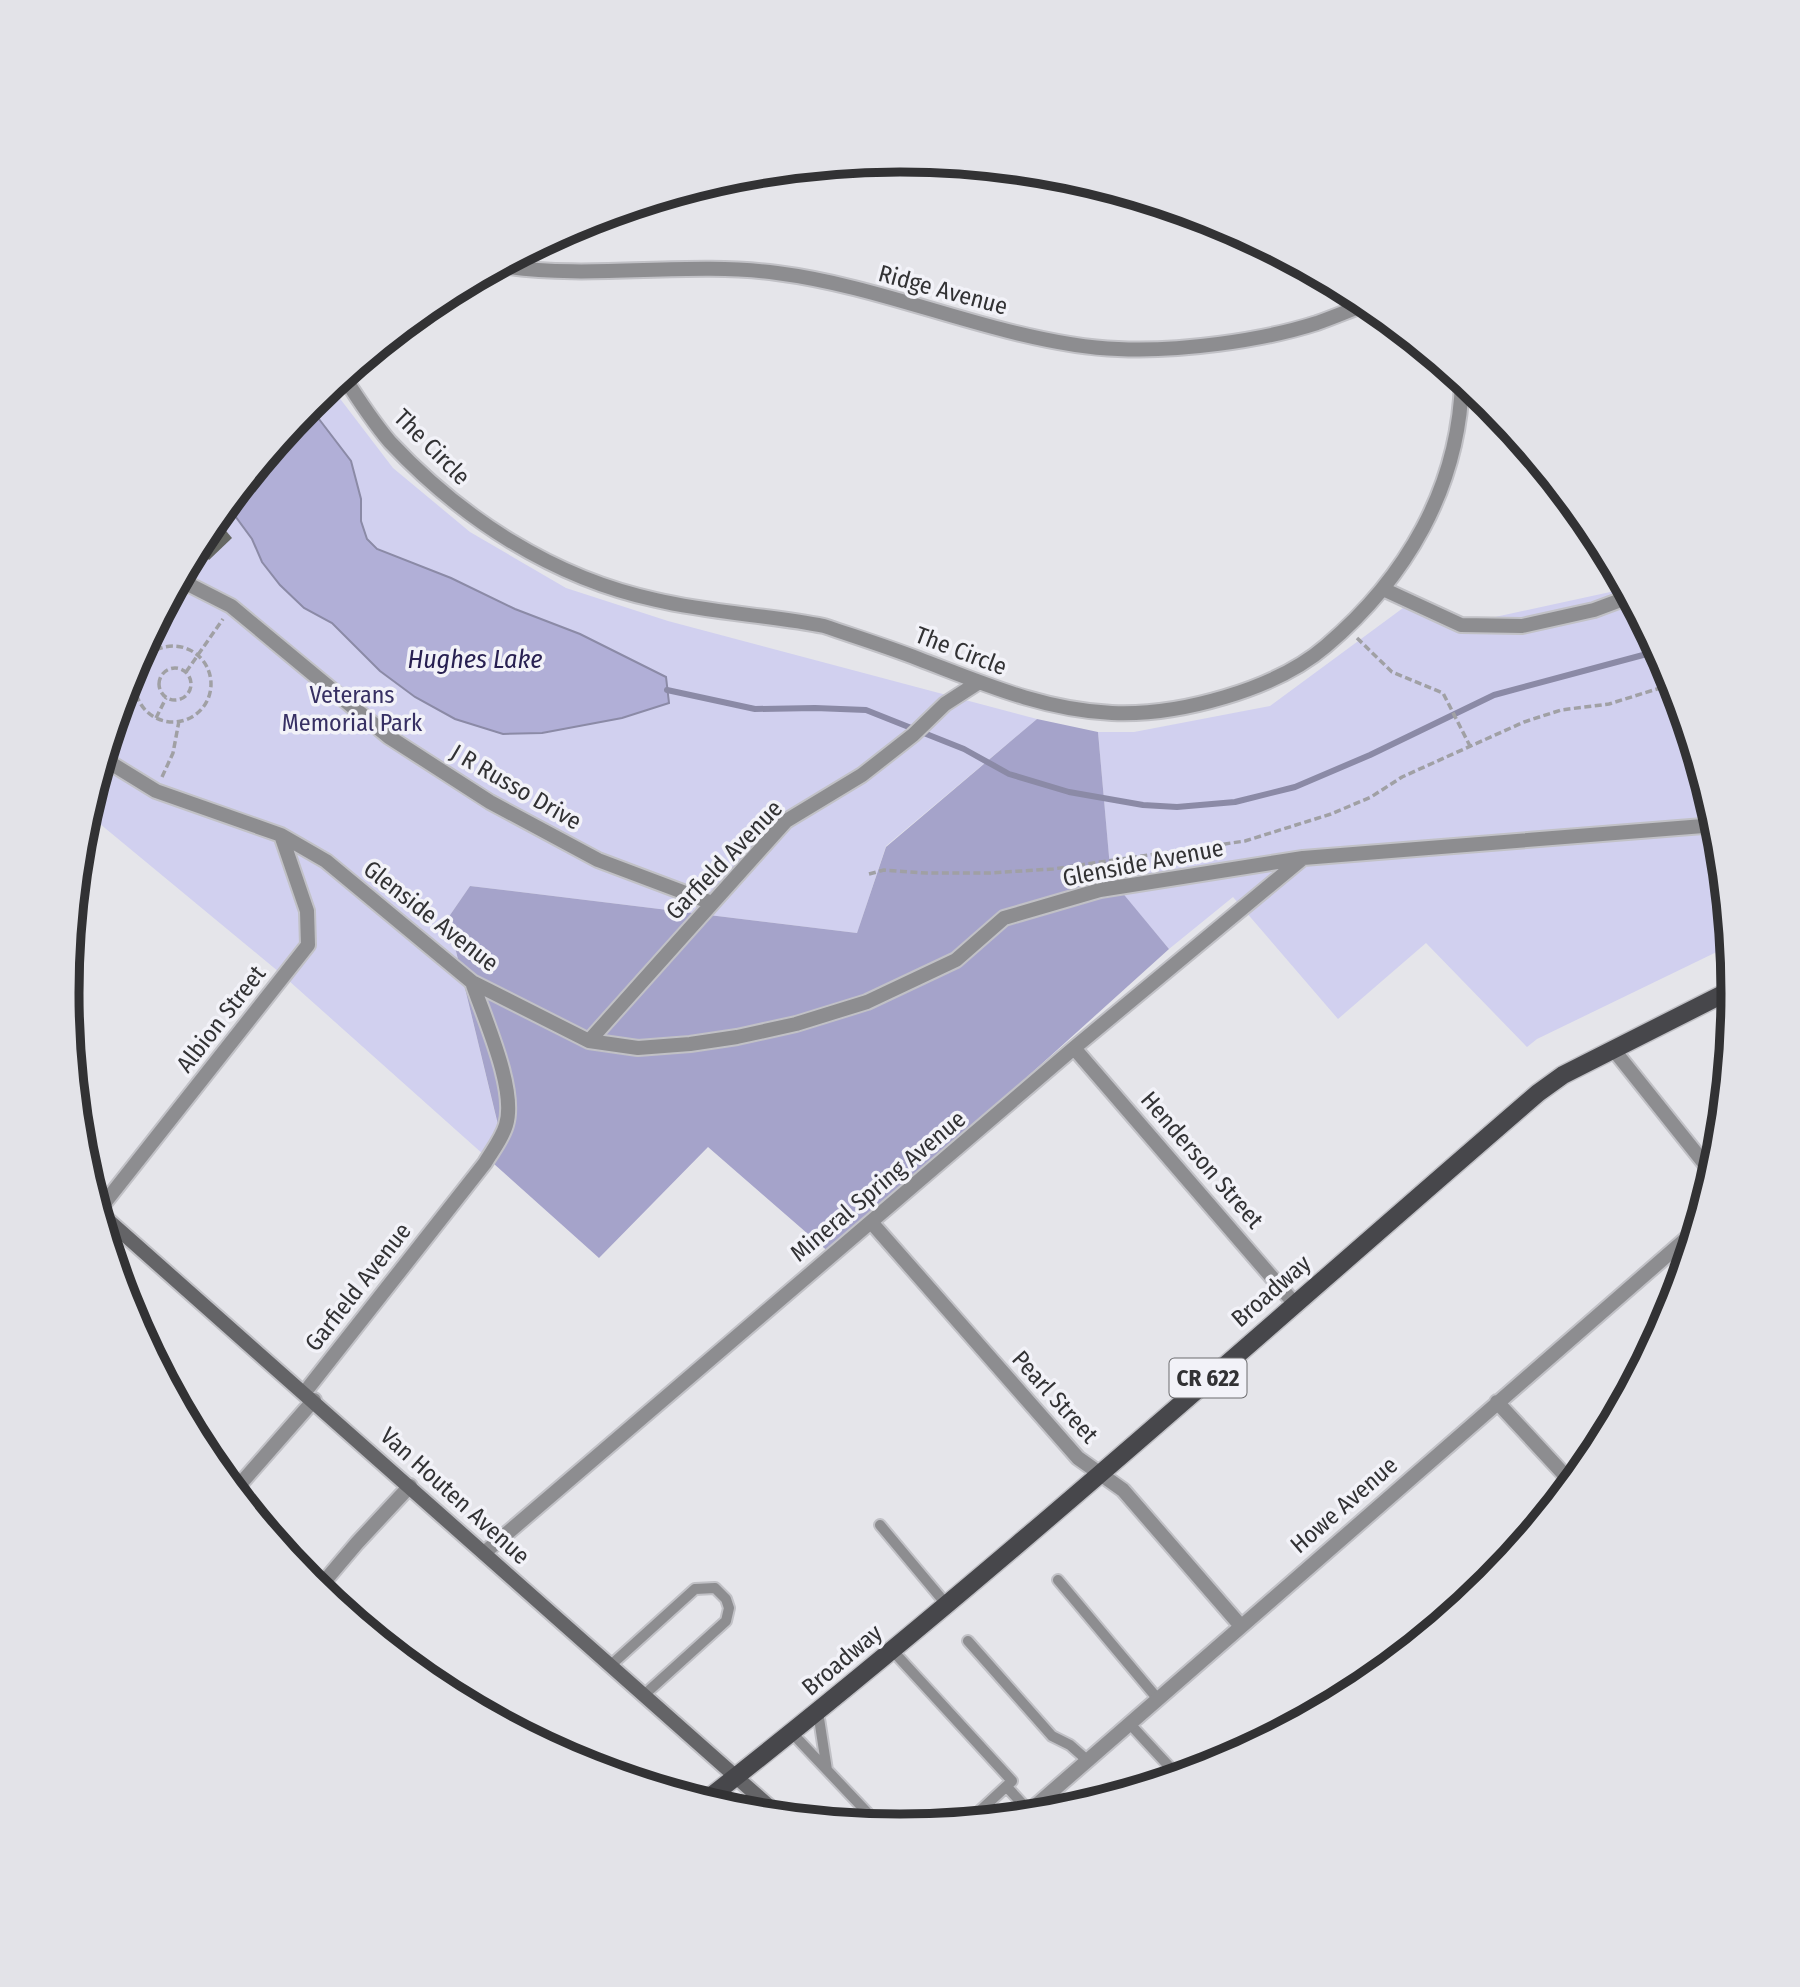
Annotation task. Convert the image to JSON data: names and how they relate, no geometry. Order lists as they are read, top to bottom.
{
  "streets": {
    "main road": ["Broadway", "CR 622", "Van Houten Avenue"],
    "street": [
      "Ridge Avenue",
      "The Circle",
      "J R Russo Drive",
      "Garfield Avenue",
      "Glenside Avenue",
      "Albion Street",
      "Henderson Street",
      "Mineral Spring Avenue",
      "Pearl Street",
      "Howe Avenue"
    ]
  },
  "crossings": [
    ["The Circle", "Garfield Avenue"],
    ["J R Russo Drive", "Garfield Avenue"],
    ["Garfield Avenue", "Glenside Avenue"],
    ["Garfield Avenue", "Van Houten Avenue"],
    ["Glenside Avenue", "Albion Street"],
    ["Glenside Avenue", "Mineral Spring Avenue"],
    ["Henderson Street", "Mineral Spring Avenue"],
    ["Henderson Street", "Broadway"],
    ["Mineral Spring Avenue", "Pearl Street"],
    ["Mineral Spring Avenue", "Van Houten Avenue"],
    ["Broadway", "Pearl Street"],
    ["Broadway", "Van Houten Avenue"],
    ["Pearl Street", "Howe Avenue"]
  ],
  "water": ["Hughes Lake"],
  "parks": ["Veterans Memorial Park"]
}
